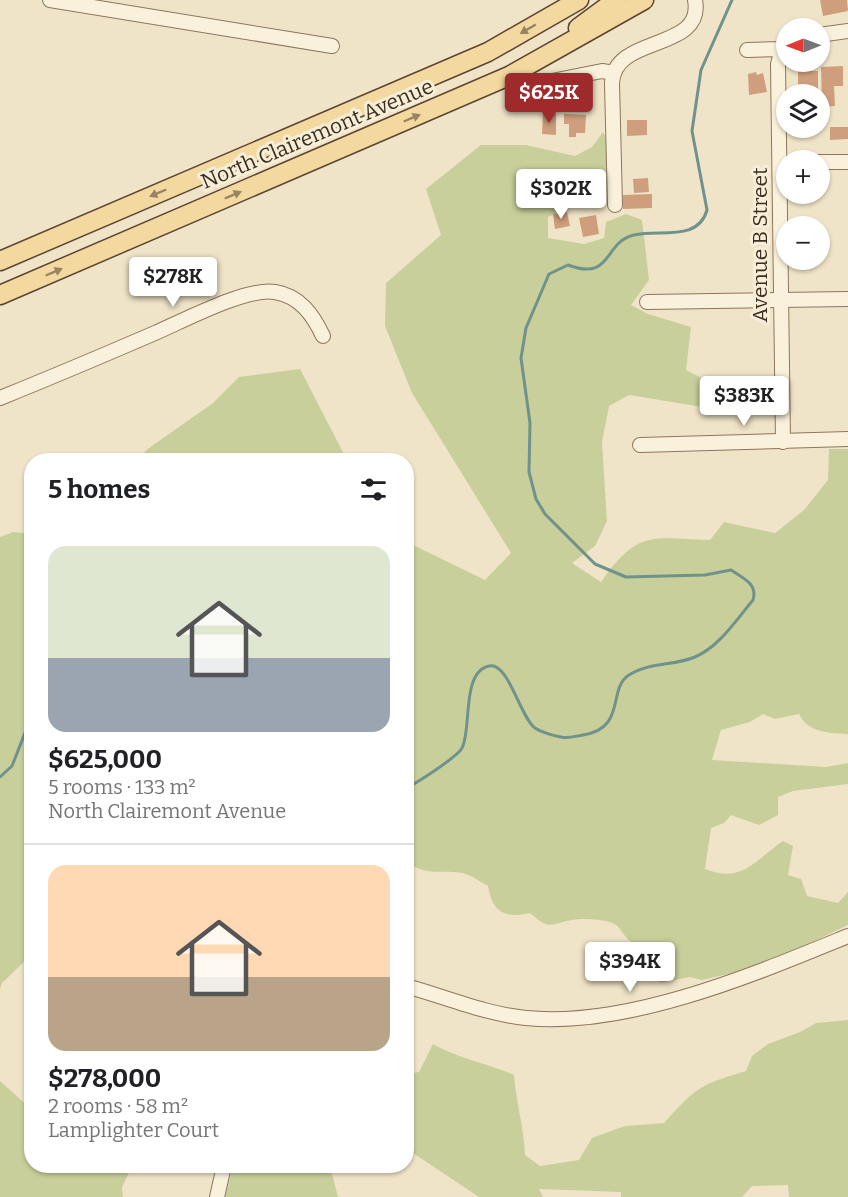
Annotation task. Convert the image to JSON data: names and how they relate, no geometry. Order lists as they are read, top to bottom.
{
  "streets": {
    "main road": ["North Clairemont Avenue"],
    "street": ["Avenue B Street"]
  },
  "north": "left",
  "page": {
    "map_buttons": ["+", "−"],
    "price": [
      "$625K",
      "$302K",
      "$278K",
      "$383K",
      "$394K"
    ],
    "heading": "5 homes",
    "list": [
      {
        "name": "$625,000",
        "note": "5 rooms · 133 m² · North Clairemont Avenue"
      },
      {
        "name": "$278,000",
        "note": "2 rooms · 58 m² · Lamplighter Court"
      }
    ]
  }
}
